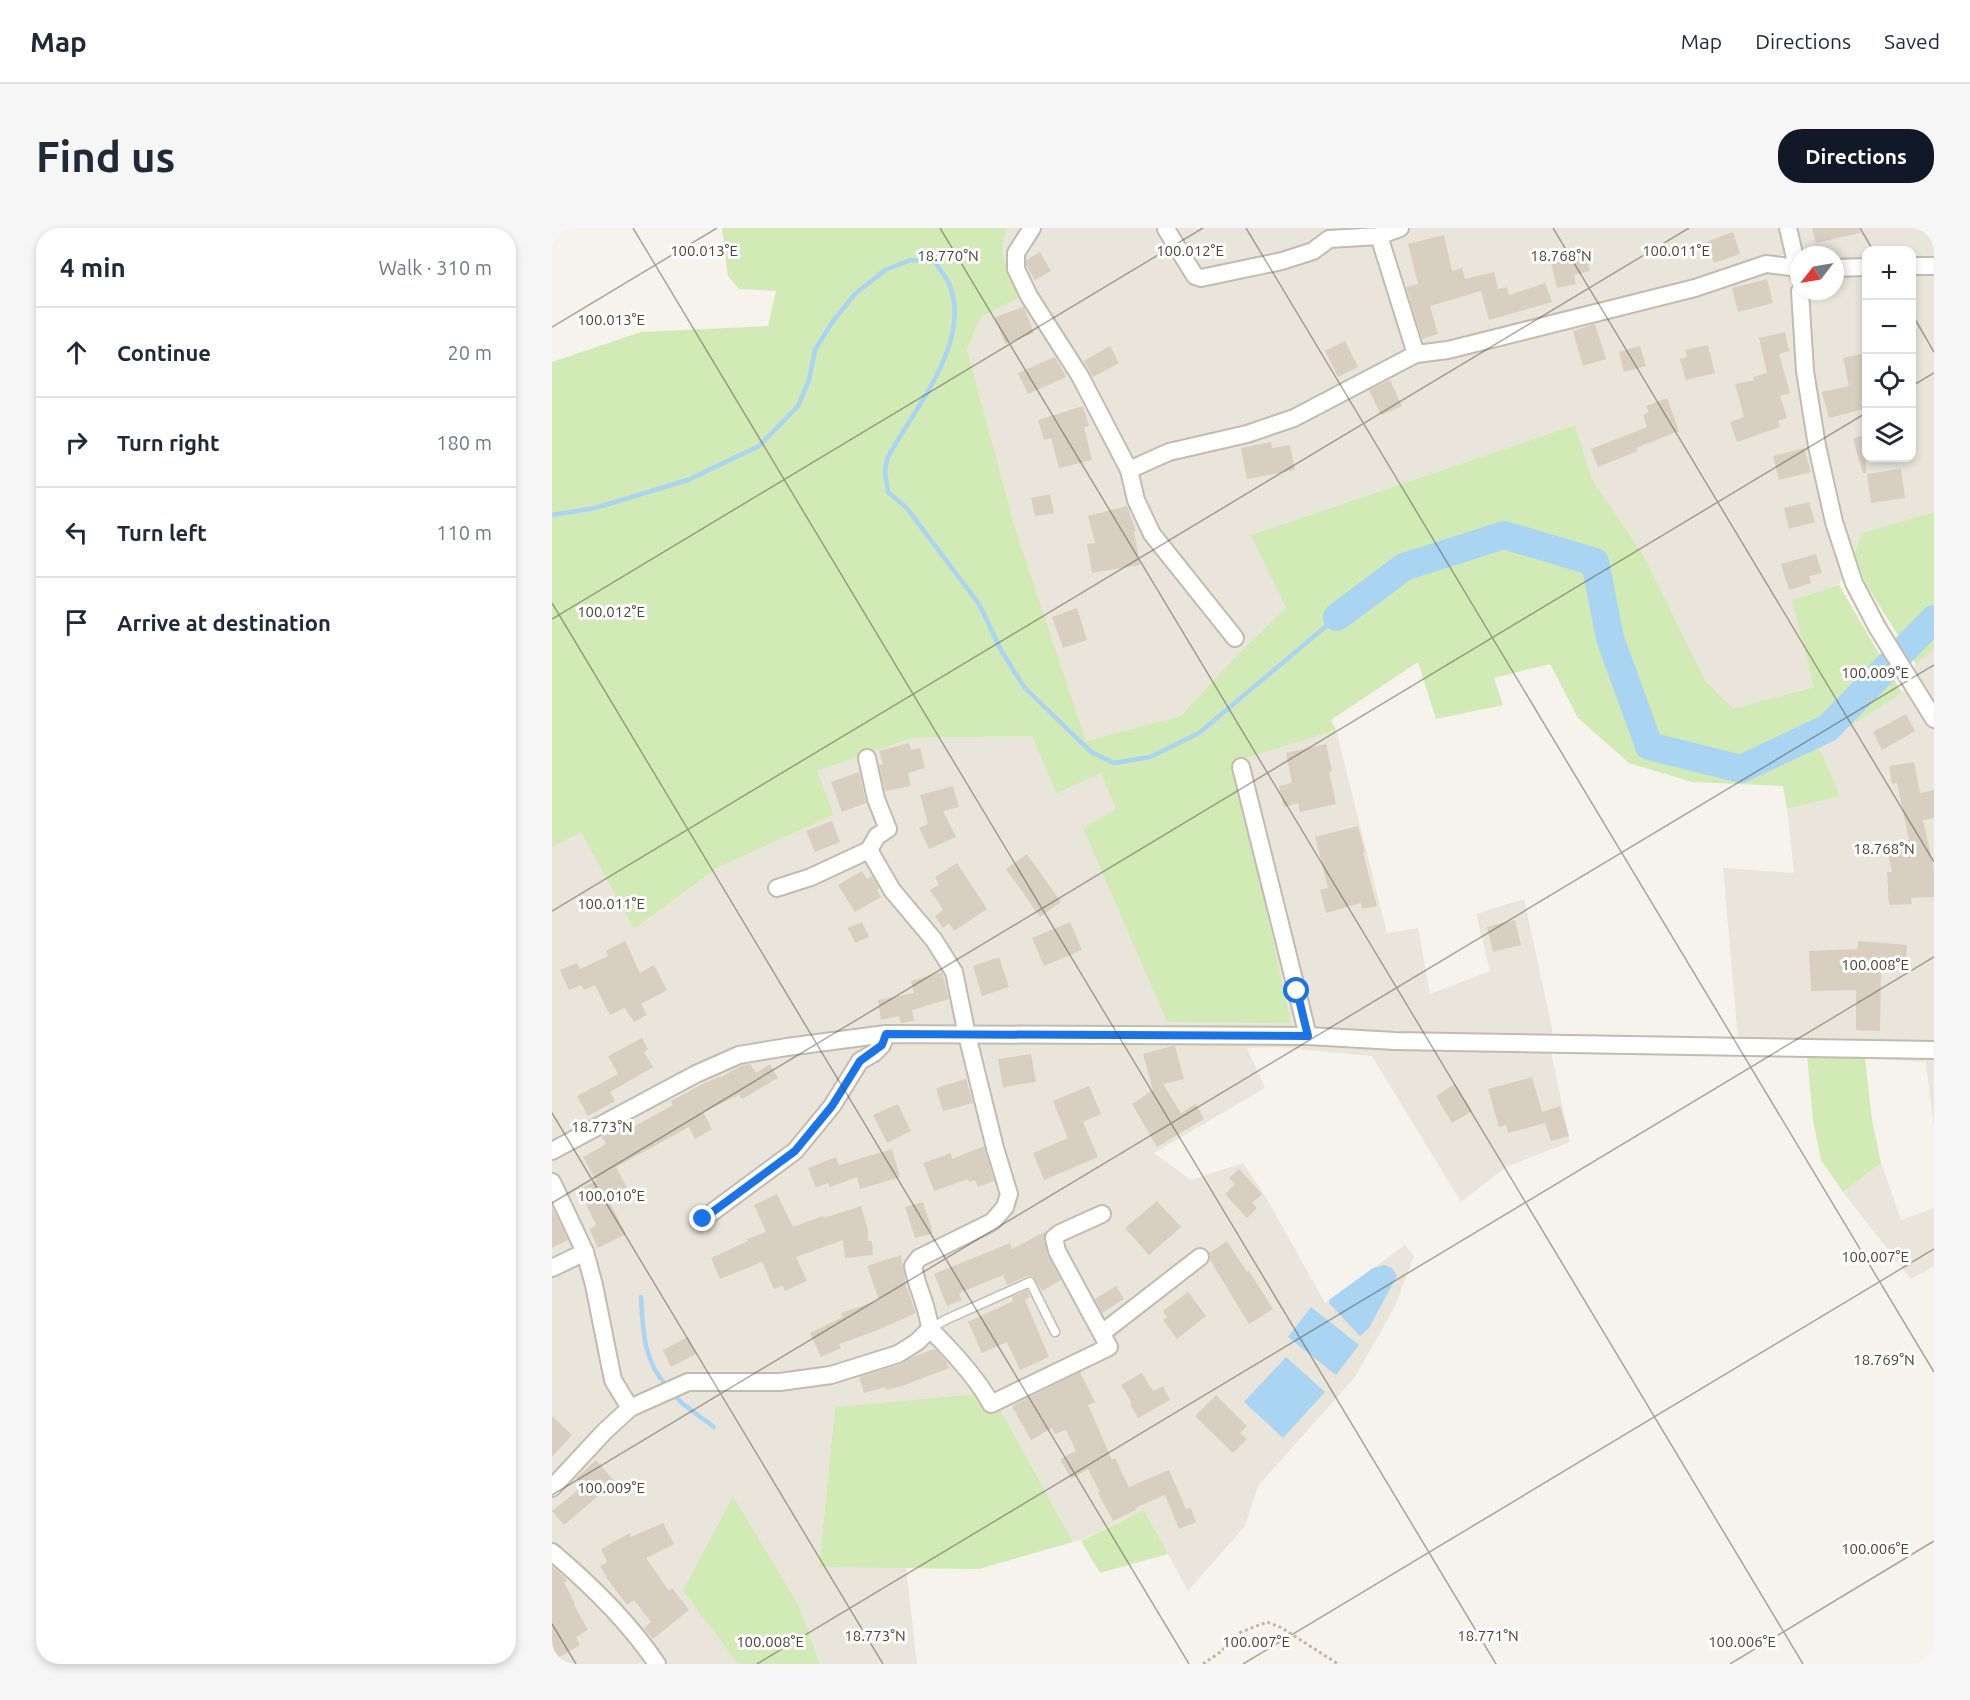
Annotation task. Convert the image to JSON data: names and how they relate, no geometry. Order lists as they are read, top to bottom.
{
  "north": "bottom left",
  "page": {
    "header": "Map",
    "nav": ["Map", "Directions", "Saved"],
    "buttons": "Directions",
    "title": "Find us",
    "heading": ["4 min", "Walk · 310 m"],
    "map_buttons": ["+", "−"],
    "list": [
      ["Continue", "20 m"],
      ["Turn right", "180 m"],
      ["Turn left", "110 m"],
      "Arrive at destination"
    ]
  },
  "coordinates": [
    "100.013°E",
    "100.012°E",
    "100.011°E",
    "18.770°N",
    "18.768°N",
    "100.009°E",
    "100.008°E",
    "18.773°N",
    "100.010°E",
    "100.007°E",
    "18.769°N",
    "100.006°E",
    "18.771°N"
  ]
}
